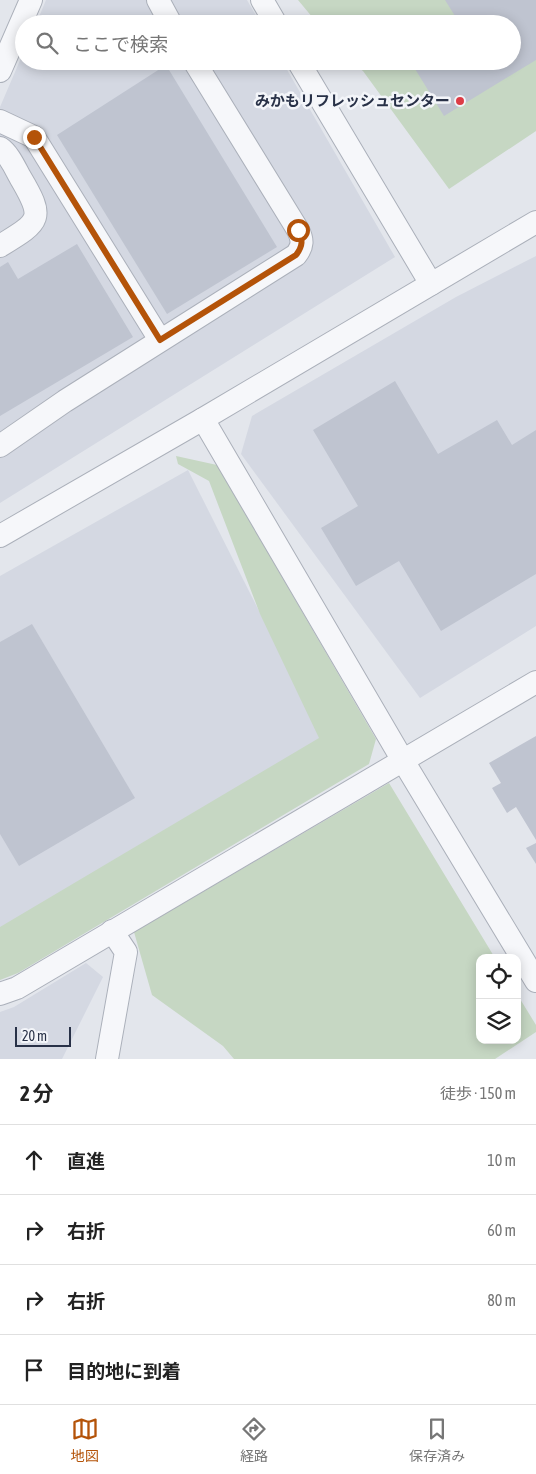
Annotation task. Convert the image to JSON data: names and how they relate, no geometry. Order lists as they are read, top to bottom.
{
  "places": ["みかもリフレッシュセンター"],
  "scale_bar": "20 m",
  "page": {
    "search": "ここで検索",
    "scale": "20 m",
    "heading": ["2 分", "徒歩 · 150 m"],
    "list": [
      ["直進", "10 m"],
      ["右折", "60 m"],
      ["右折", "80 m"],
      "目的地に到着"
    ],
    "nav": ["地図", "経路", "保存済み"]
  }
}
